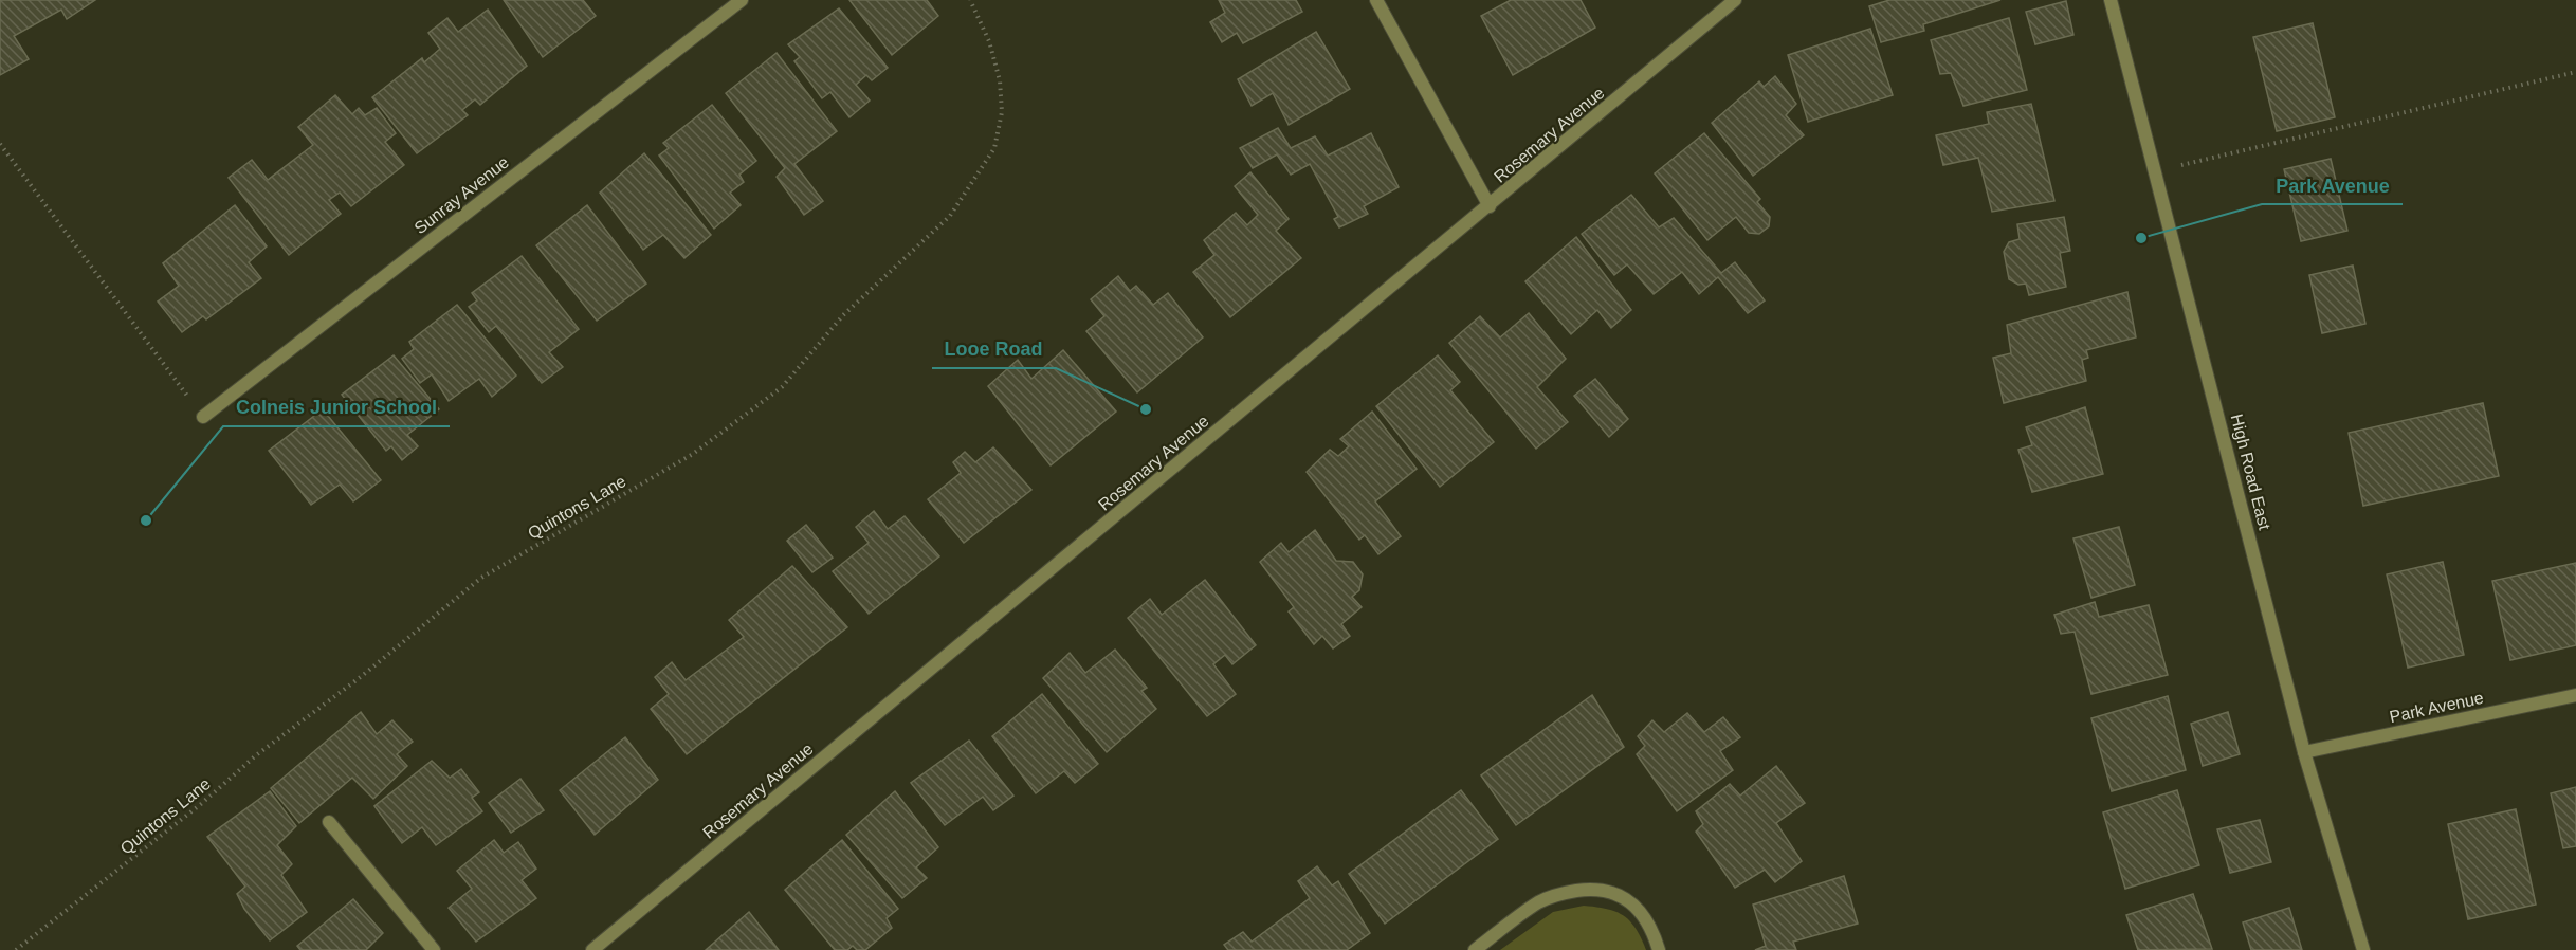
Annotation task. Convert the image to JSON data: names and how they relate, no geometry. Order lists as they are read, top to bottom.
{
  "streets": {
    "street": [
      "Rosemary Avenue",
      "Sunray Avenue",
      "High Road East",
      "Park Avenue"
    ],
    "path": ["Quintons Lane"]
  },
  "crossings": [
    ["High Road East", "Park Avenue"]
  ],
  "places": ["Park Avenue", "Looe Road", "Colneis Junior School"]
}
